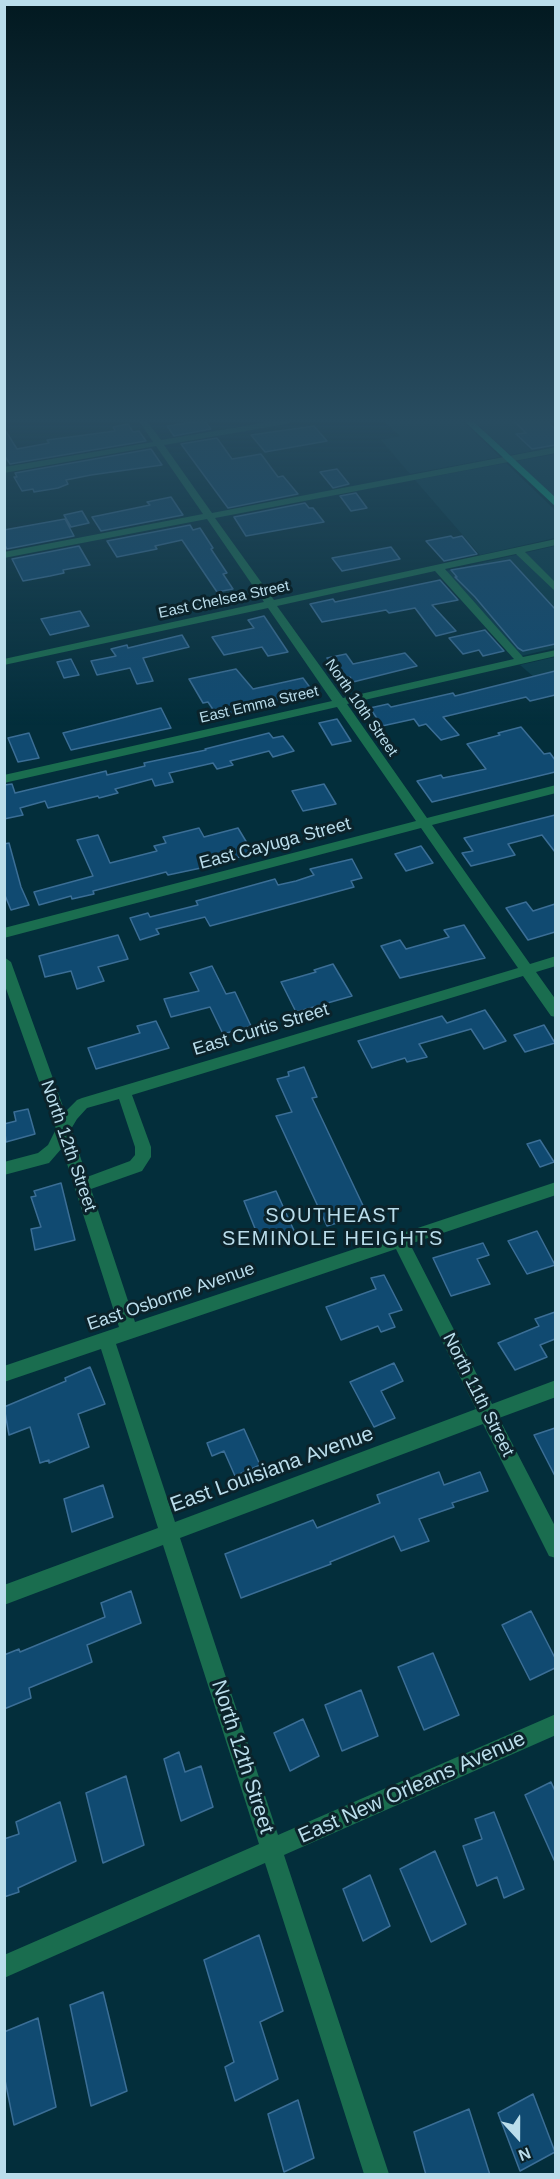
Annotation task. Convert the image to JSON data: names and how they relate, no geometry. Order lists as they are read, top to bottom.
{
  "streets": {
    "street": [
      "East Chelsea Street",
      "East Emma Street",
      "North 10th Street",
      "East Cayuga Street",
      "East Curtis Street",
      "North 12th Street",
      "East Osborne Avenue",
      "North 11th Street",
      "East Louisiana Avenue",
      "East New Orleans Avenue"
    ]
  },
  "crossings": [
    ["East Chelsea Street", "North 10th Street"],
    ["East Emma Street", "North 10th Street"],
    ["North 10th Street", "East Cayuga Street"],
    ["North 10th Street", "East Curtis Street"],
    ["East Curtis Street", "North 12th Street"],
    ["North 12th Street", "East Osborne Avenue"],
    ["North 12th Street", "East Louisiana Avenue"],
    ["North 12th Street", "East New Orleans Avenue"],
    ["East Osborne Avenue", "North 11th Street"],
    ["North 11th Street", "East Louisiana Avenue"]
  ],
  "districts": ["SOUTHEAST SEMINOLE HEIGHTS"],
  "north": "bottom"
}
